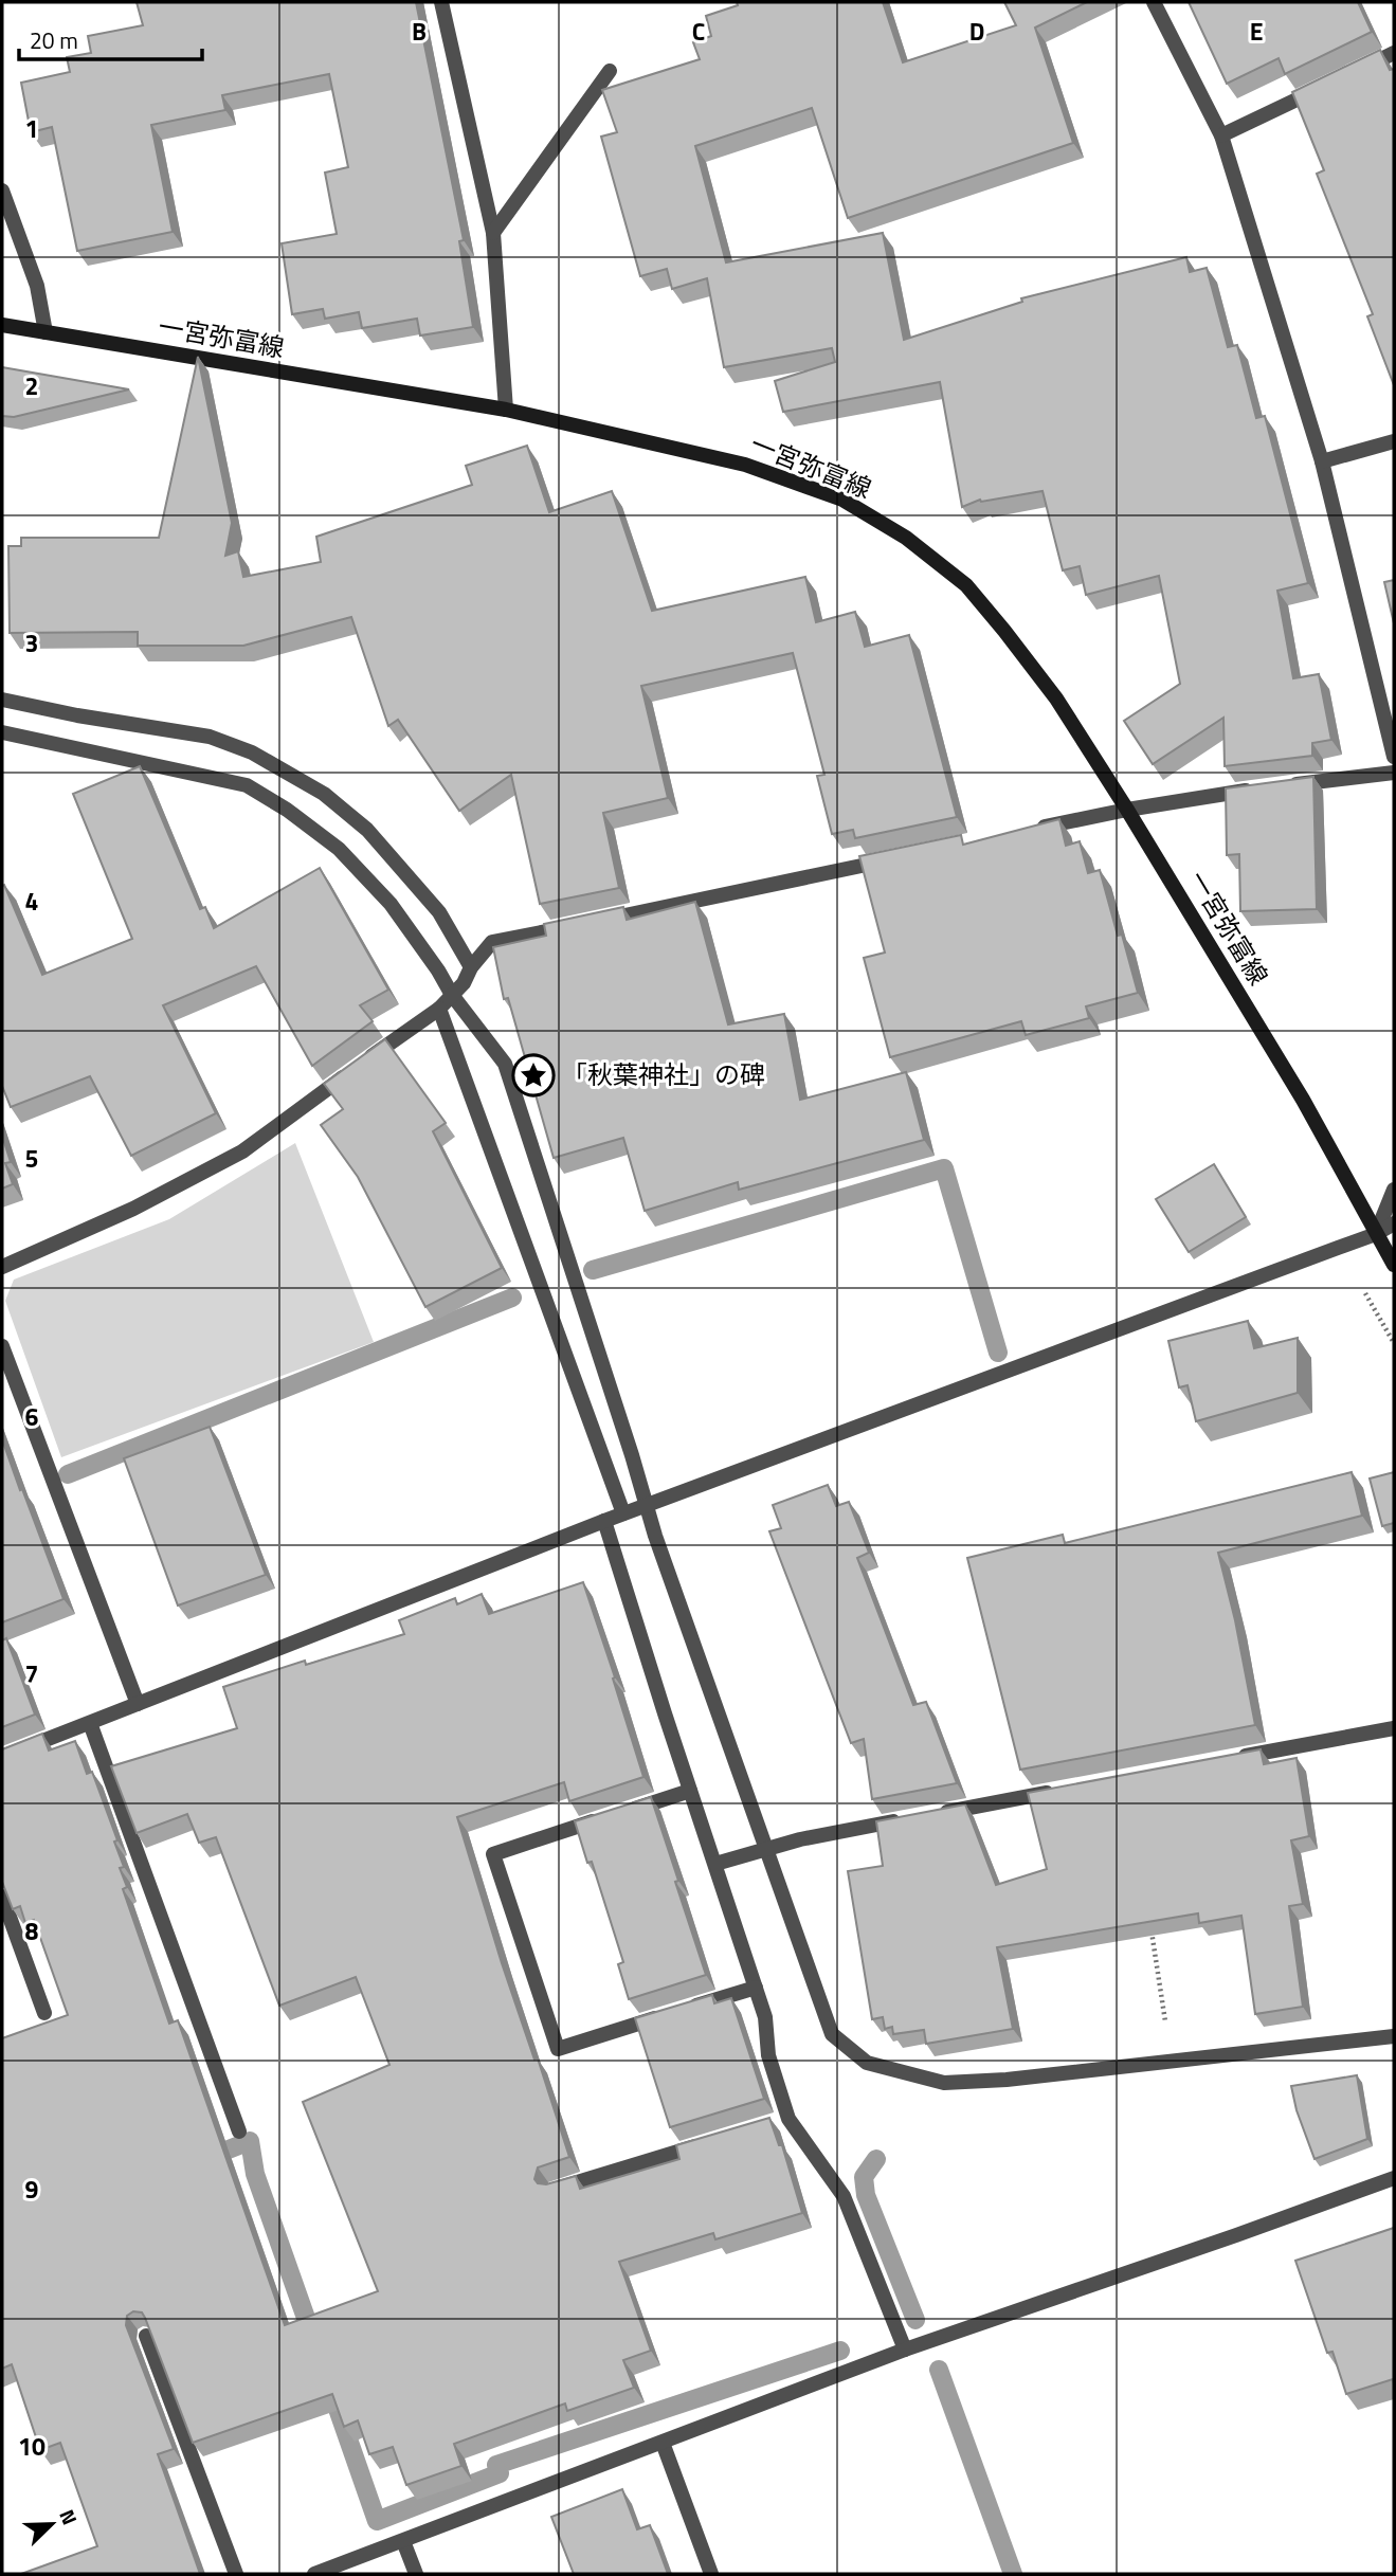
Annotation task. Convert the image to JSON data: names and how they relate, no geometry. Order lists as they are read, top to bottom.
{
  "streets": {
    "main road": ["一宮弥富線"]
  },
  "places": {
    "place": ["「秋葉神社」の碑"]
  },
  "scale_bar": "20 m",
  "north": "top right",
  "grid": {
    "columns": [
      "B",
      "C",
      "D",
      "E"
    ],
    "rows": [
      "1",
      "2",
      "3",
      "4",
      "5",
      "6",
      "7",
      "8",
      "9",
      "10"
    ]
  }
}
